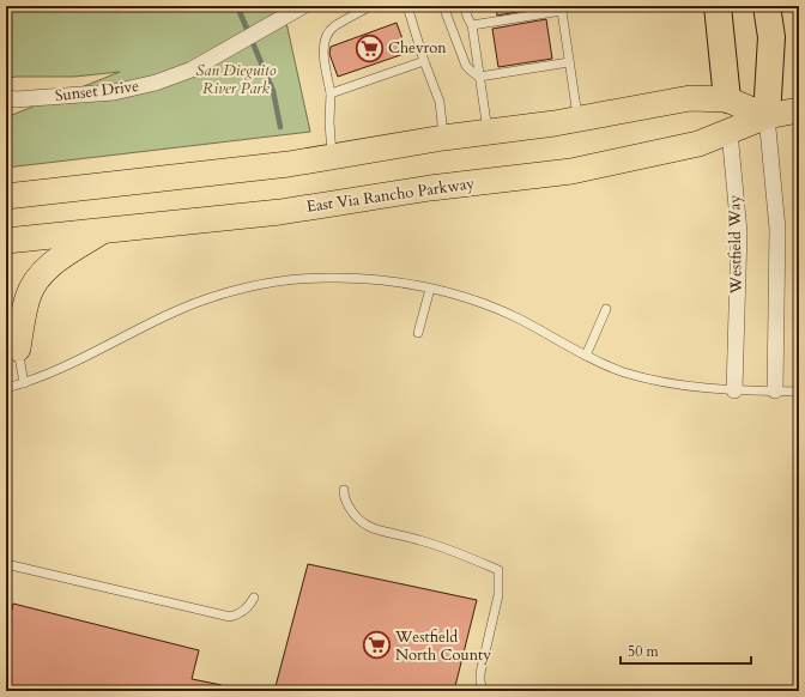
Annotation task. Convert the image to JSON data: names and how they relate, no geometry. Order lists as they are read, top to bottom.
{
  "streets": {
    "main road": ["East Via Rancho Parkway", "Westfield Way"],
    "street": ["Sunset Drive"]
  },
  "crossings": [
    ["East Via Rancho Parkway", "Westfield Way"]
  ],
  "parks": ["San Dieguito River Park"],
  "places": {
    "supermarket": ["Chevron", "Westfield North County"]
  },
  "scale_bar": "50 m"
}
